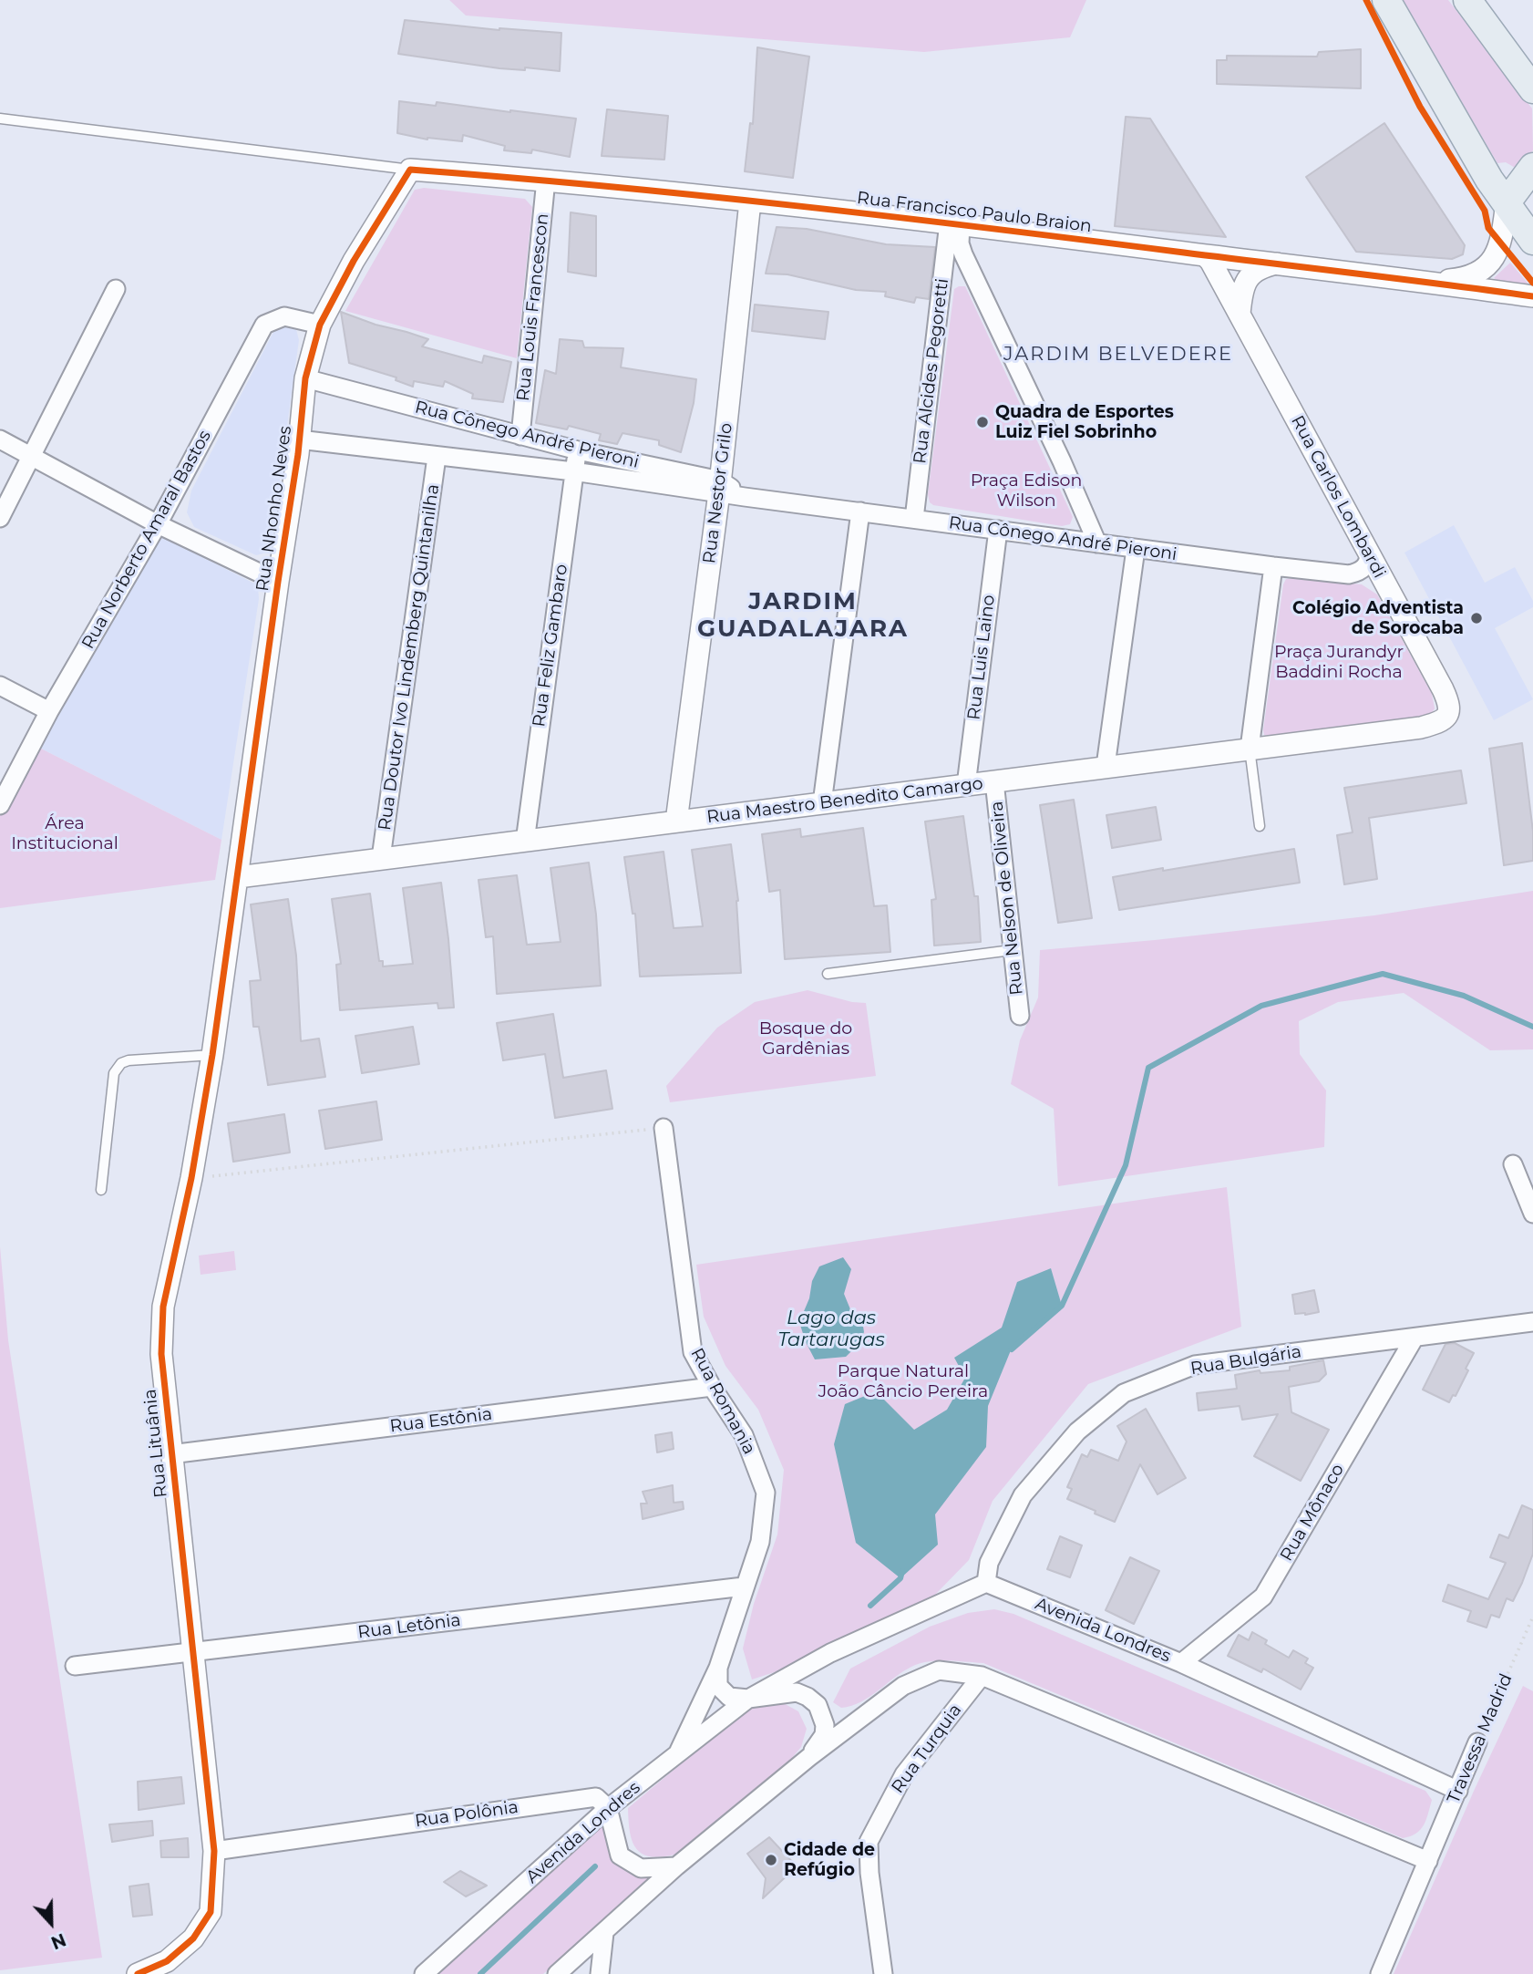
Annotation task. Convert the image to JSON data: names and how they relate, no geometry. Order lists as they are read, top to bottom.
{
  "streets": {
    "street": [
      "Rua Francisco Paulo Braion",
      "Rua Louis Francescon",
      "Rua Alcides Pegoretti",
      "Rua Cônego André Pieroni",
      "Rua Nestor Grilo",
      "Rua Carlos Lombardi",
      "Rua Nhonho Neves",
      "Rua Norberto Amaral Bastos",
      "Rua Feliz Gambaro",
      "Rua Doutor Ivo Lindemberg Quintanilha",
      "Rua Luis Laino",
      "Rua Maestro Benedito Camargo",
      "Rua Nelson de Oliveira",
      "Rua Bulgária",
      "Rua Romania",
      "Rua Estônia",
      "Rua Lituânia",
      "Rua Mônaco",
      "Rua Letônia",
      "Avenida Londres",
      "Travessa Madrid",
      "Rua Turquia",
      "Rua Polônia"
    ]
  },
  "crossings": [
    ["Rua Francisco Paulo Braion", "Rua Louis Francescon"],
    ["Rua Francisco Paulo Braion", "Rua Alcides Pegoretti"],
    ["Rua Francisco Paulo Braion", "Rua Nestor Grilo"],
    ["Rua Francisco Paulo Braion", "Rua Carlos Lombardi"],
    ["Rua Francisco Paulo Braion", "Rua Nhonho Neves"],
    ["Rua Louis Francescon", "Rua Cônego André Pieroni"],
    ["Rua Alcides Pegoretti", "Rua Cônego André Pieroni"],
    ["Rua Cônego André Pieroni", "Rua Nestor Grilo"],
    ["Rua Cônego André Pieroni", "Rua Carlos Lombardi"],
    ["Rua Cônego André Pieroni", "Rua Nhonho Neves"],
    ["Rua Cônego André Pieroni", "Rua Feliz Gambaro"],
    ["Rua Cônego André Pieroni", "Rua Doutor Ivo Lindemberg Quintanilha"],
    ["Rua Cônego André Pieroni", "Rua Luis Laino"],
    ["Rua Nestor Grilo", "Rua Maestro Benedito Camargo"],
    ["Rua Carlos Lombardi", "Rua Maestro Benedito Camargo"],
    ["Rua Nhonho Neves", "Rua Norberto Amaral Bastos"],
    ["Rua Nhonho Neves", "Rua Maestro Benedito Camargo"],
    ["Rua Nhonho Neves", "Rua Lituânia"],
    ["Rua Feliz Gambaro", "Rua Maestro Benedito Camargo"],
    ["Rua Doutor Ivo Lindemberg Quintanilha", "Rua Maestro Benedito Camargo"],
    ["Rua Luis Laino", "Rua Maestro Benedito Camargo"],
    ["Rua Maestro Benedito Camargo", "Rua Nelson de Oliveira"],
    ["Rua Maestro Benedito Camargo", "Rua Lituânia"],
    ["Rua Bulgária", "Rua Mônaco"],
    ["Rua Bulgária", "Avenida Londres"],
    ["Rua Romania", "Rua Estônia"],
    ["Rua Romania", "Rua Letônia"],
    ["Rua Romania", "Avenida Londres"],
    ["Rua Estônia", "Rua Lituânia"],
    ["Rua Lituânia", "Rua Letônia"],
    ["Rua Lituânia", "Rua Polônia"],
    ["Rua Mônaco", "Avenida Londres"],
    ["Avenida Londres", "Travessa Madrid"],
    ["Avenida Londres", "Rua Polônia"]
  ],
  "districts": ["JARDIM BELVEDERE", "JARDIM GUADALAJARA"],
  "water": ["Lago das Tartarugas"],
  "parks": [
    "Praça Edison Wilson",
    "Praça Jurandyr Baddini Rocha",
    "Área Institucional",
    "Bosque do Gardênias",
    "Parque Natural João Câncio Pereira"
  ],
  "places": ["Quadra de Esportes Luiz Fiel Sobrinho", "Colégio Adventista de Sorocaba", "Cidade de Refúgio"],
  "north": "bottom"
}
